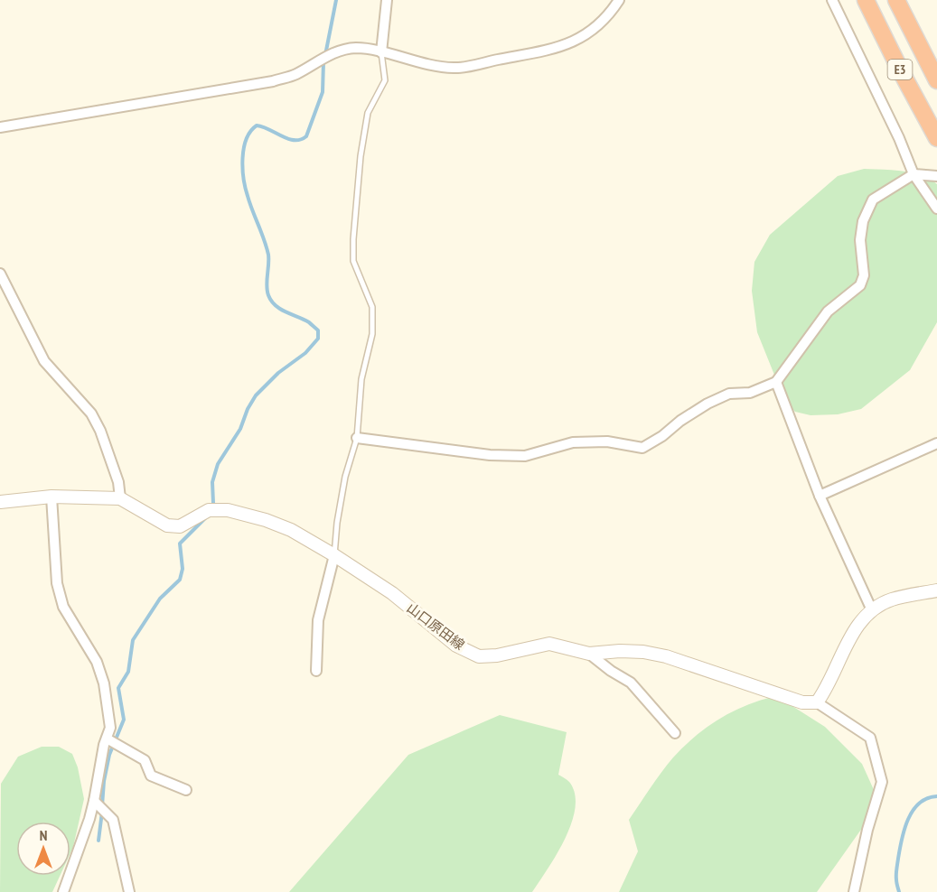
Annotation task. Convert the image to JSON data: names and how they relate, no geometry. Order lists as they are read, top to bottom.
{
  "streets": {
    "highway": ["E3"],
    "main road": ["山口原田線"]
  },
  "north": "top"
}
